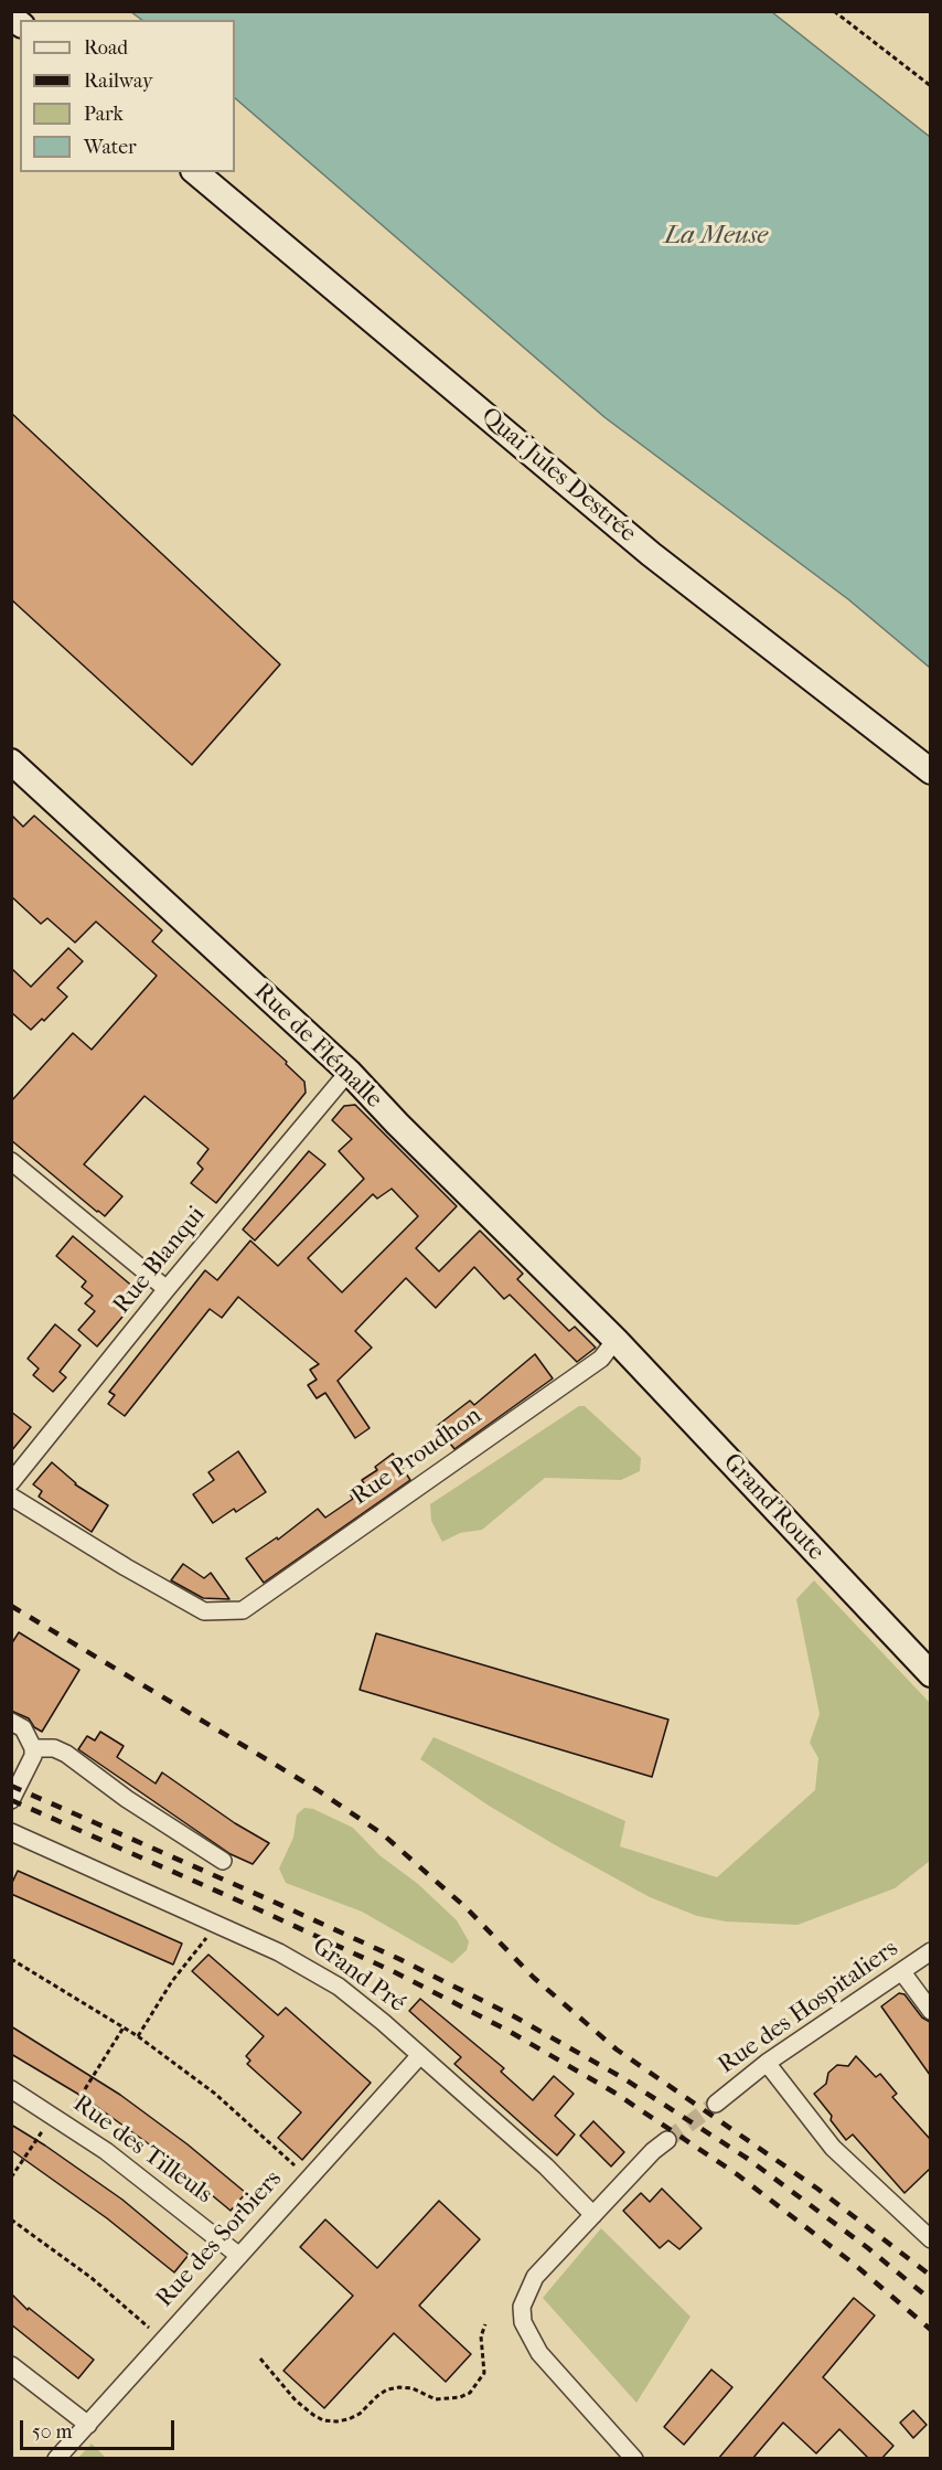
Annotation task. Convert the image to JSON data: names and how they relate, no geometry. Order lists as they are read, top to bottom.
{
  "streets": {
    "street": [
      "Quai Jules Destrée",
      "Rue de Flémalle",
      "Rue Blanqui",
      "Rue Proudhon",
      "Grand'Route",
      "Grand Pré",
      "Rue des Hospitaliers",
      "Rue des Tilleuls",
      "Rue des Sorbiers"
    ]
  },
  "crossings": [
    ["Rue de Flémalle", "Rue Blanqui"],
    ["Rue de Flémalle", "Rue Proudhon"],
    ["Rue de Flémalle", "Grand'Route"],
    ["Rue Proudhon", "Grand'Route"],
    ["Grand Pré", "Rue des Sorbiers"],
    ["Rue des Tilleuls", "Rue des Sorbiers"]
  ],
  "water": ["La Meuse"],
  "legend": [
    "Road",
    "Railway",
    "Park",
    "Water"
  ],
  "scale_bar": "50 m"
}
